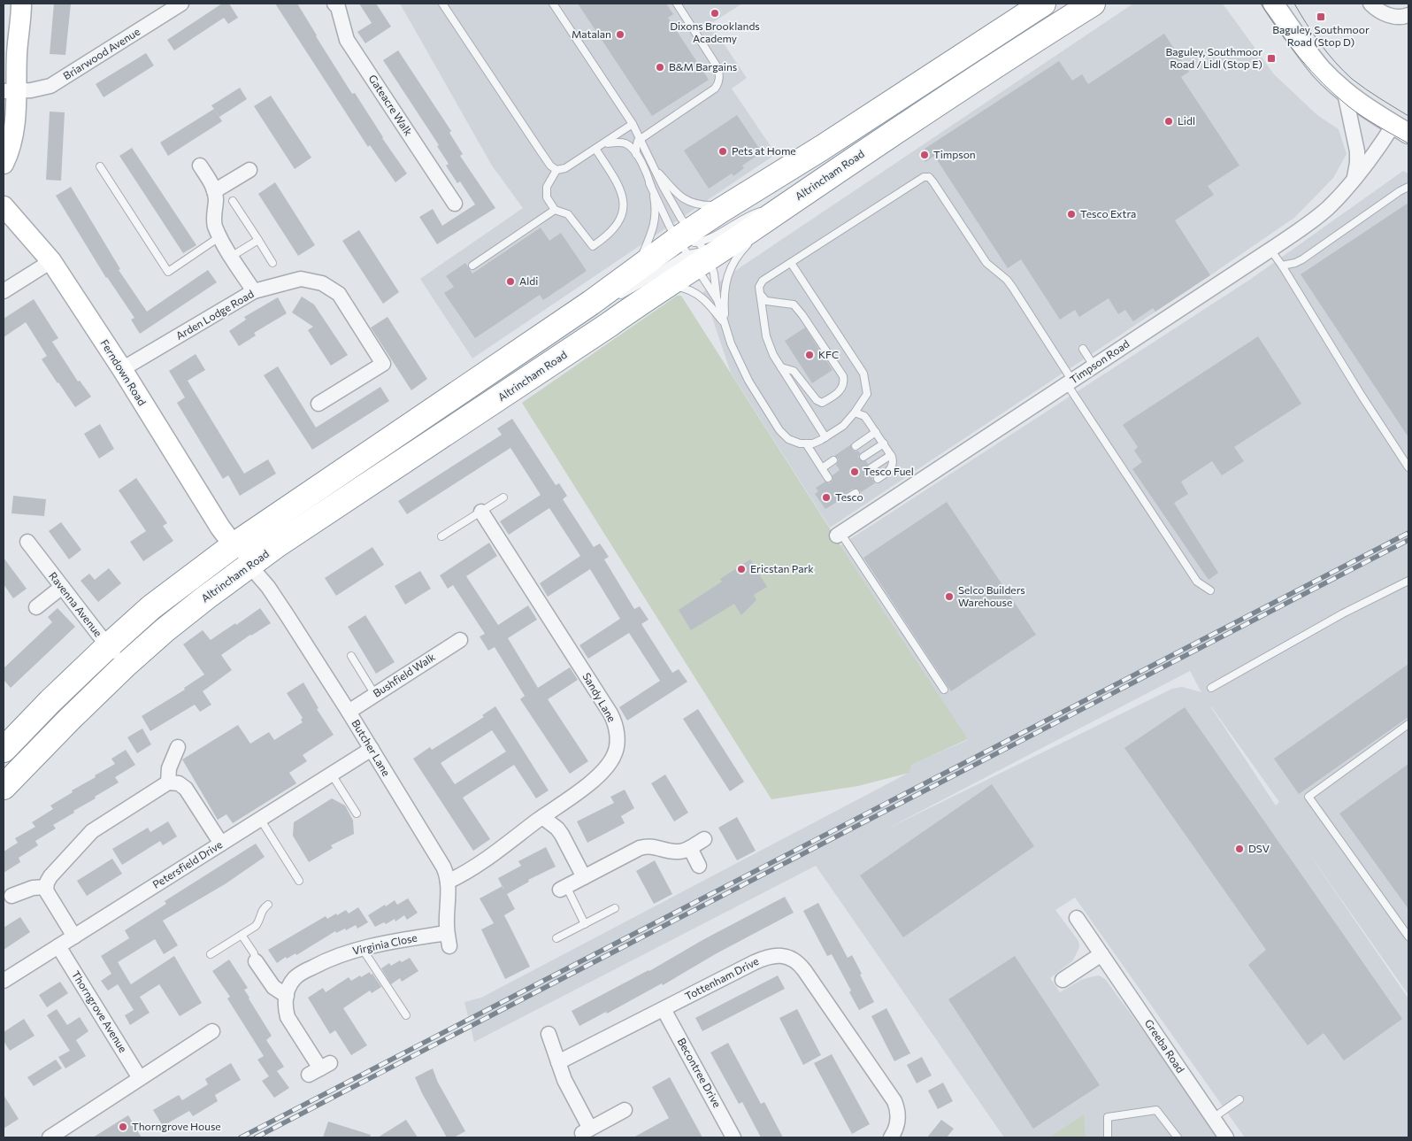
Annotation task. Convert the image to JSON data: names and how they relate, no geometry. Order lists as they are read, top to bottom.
{
  "streets": {
    "highway": ["Altrincham Road"],
    "main road": ["Ferndown Road"],
    "street": [
      "Briarwood Avenue",
      "Gateacre Walk",
      "Arden Lodge Road",
      "Timpson Road",
      "Ravenna Avenue",
      "Bushfield Walk",
      "Sandy Lane",
      "Butcher Lane",
      "Petersfield Drive",
      "Virginia Close",
      "Tottenham Drive",
      "Thorngrove Avenue",
      "Greeba Road",
      "Becontree Drive"
    ]
  },
  "crossings": [
    ["Altrincham Road", "Ferndown Road"],
    ["Altrincham Road", "Ravenna Avenue"],
    ["Altrincham Road", "Butcher Lane"],
    ["Arden Lodge Road", "Ferndown Road"],
    ["Ferndown Road", "Butcher Lane"],
    ["Bushfield Walk", "Butcher Lane"],
    ["Sandy Lane", "Butcher Lane"],
    ["Butcher Lane", "Petersfield Drive"],
    ["Butcher Lane", "Virginia Close"],
    ["Petersfield Drive", "Thorngrove Avenue"],
    ["Tottenham Drive", "Becontree Drive"]
  ],
  "places": {
    "other": [
      "Dixons Brooklands Academy",
      "Matalan",
      "B&M Bargains",
      "Lidl",
      "Pets at Home",
      "Timpson",
      "Tesco Extra",
      "Aldi",
      "KFC",
      "Tesco Fuel",
      "Tesco",
      "Ericstan Park",
      "Selco Builders Warehouse",
      "DSV",
      "Thorngrove House"
    ],
    "transit": ["Baguley, Southmoor Road (Stop D)", "Baguley, Southmoor Road / Lidl (Stop E)"]
  }
}
